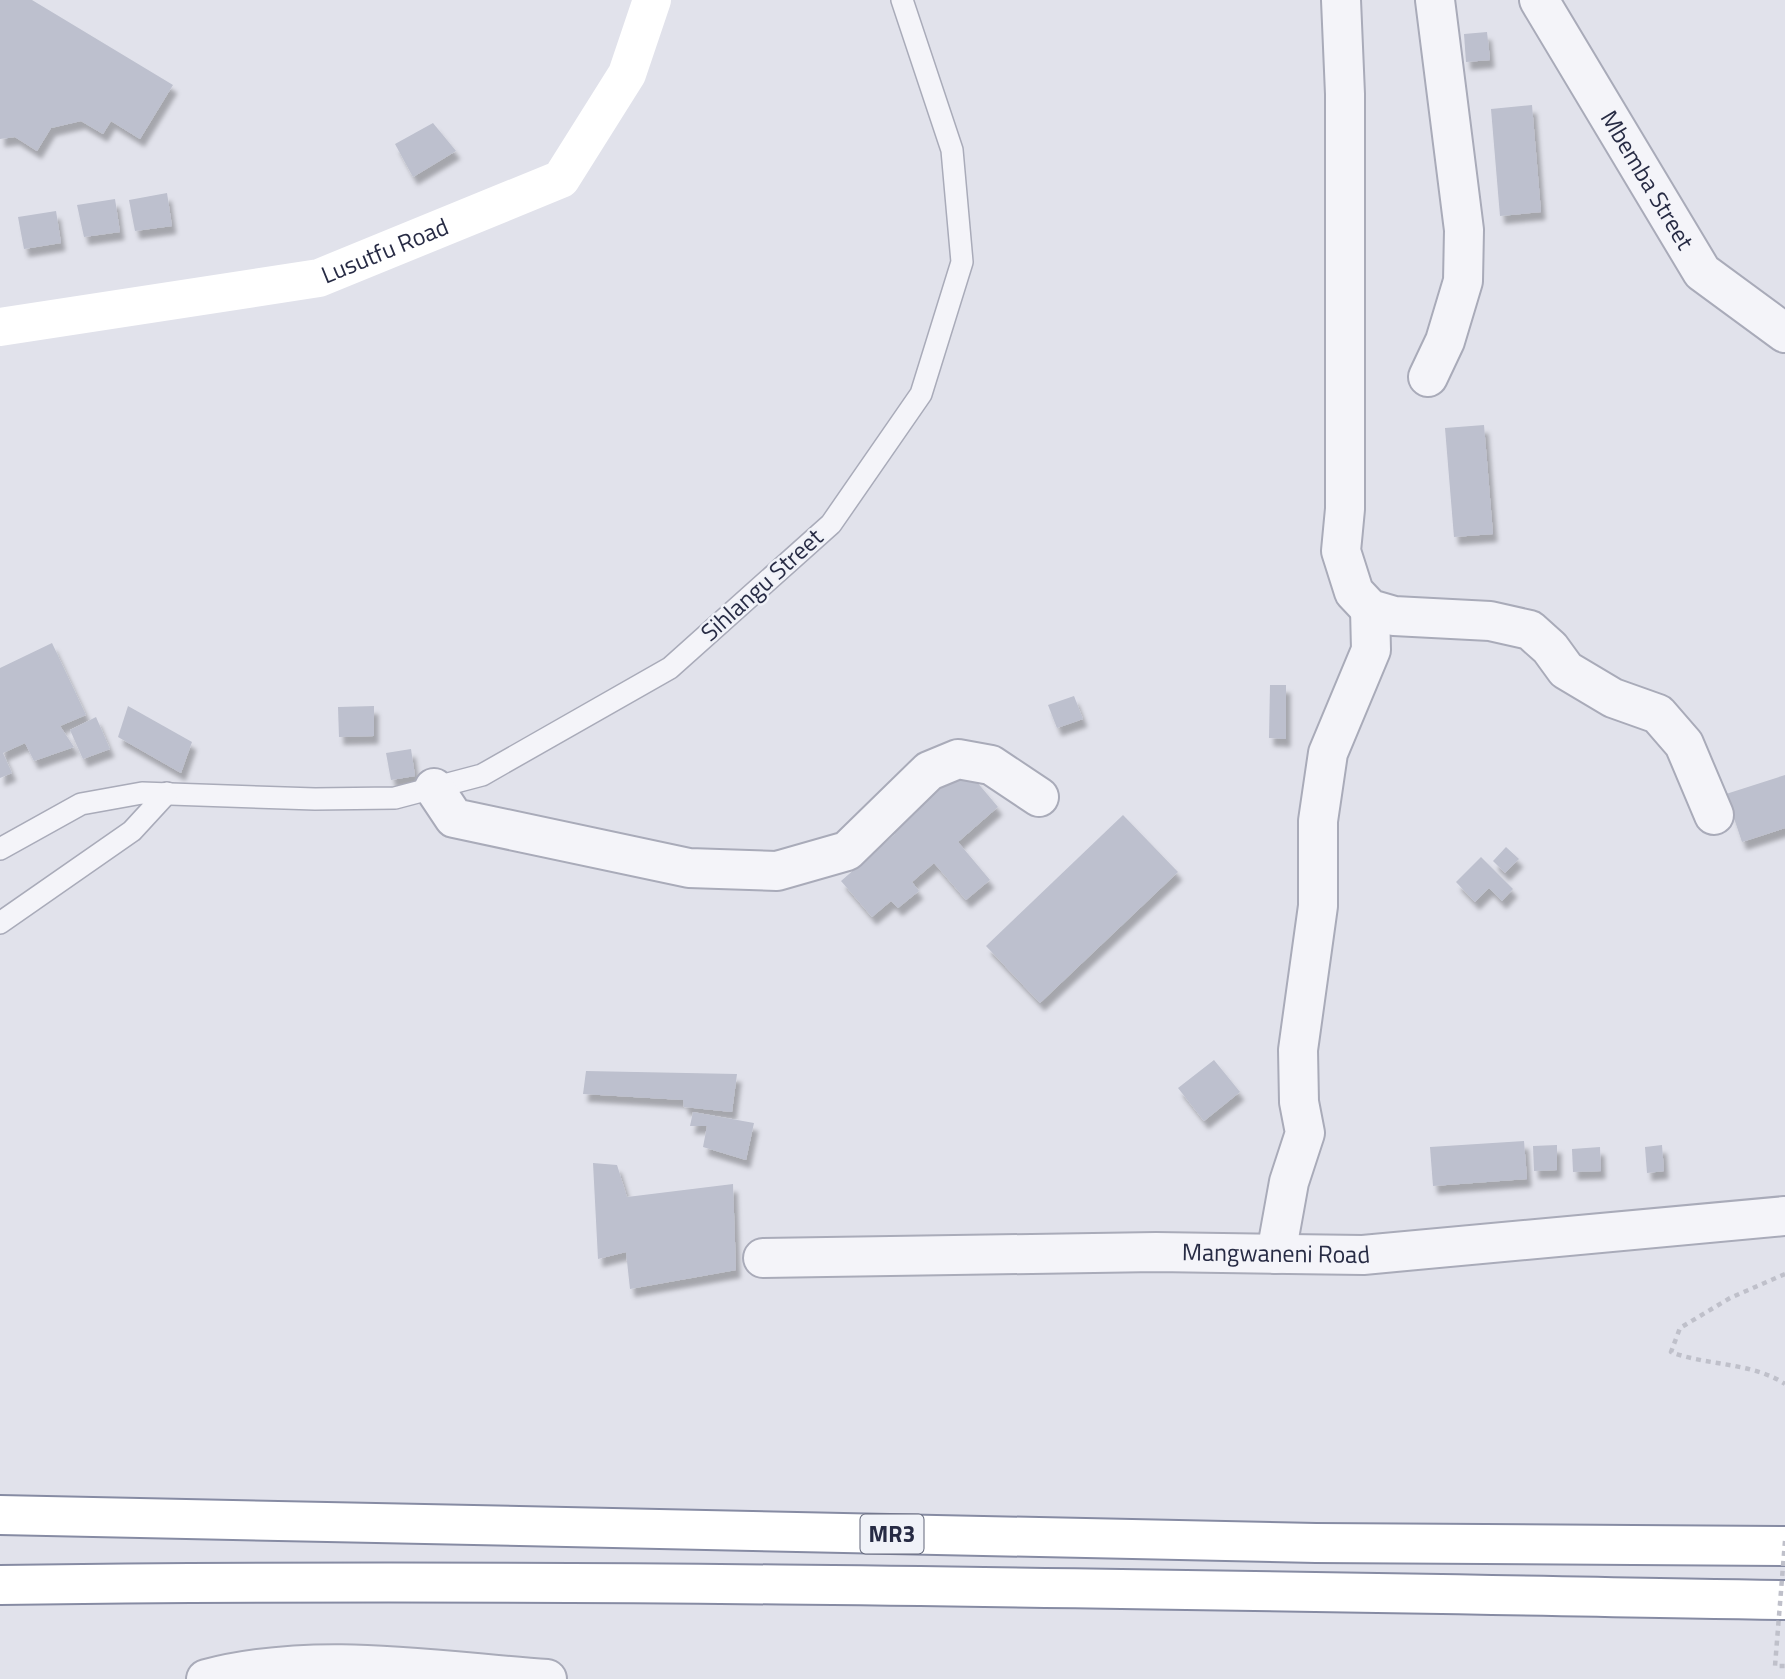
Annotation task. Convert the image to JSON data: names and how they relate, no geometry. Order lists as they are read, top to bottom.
{
  "streets": {
    "main road": ["Lusutfu Road", "MR3"],
    "street": ["Mbemba Street", "Mangwaneni Road"],
    "lane": ["Sihlangu Street"]
  }
}
